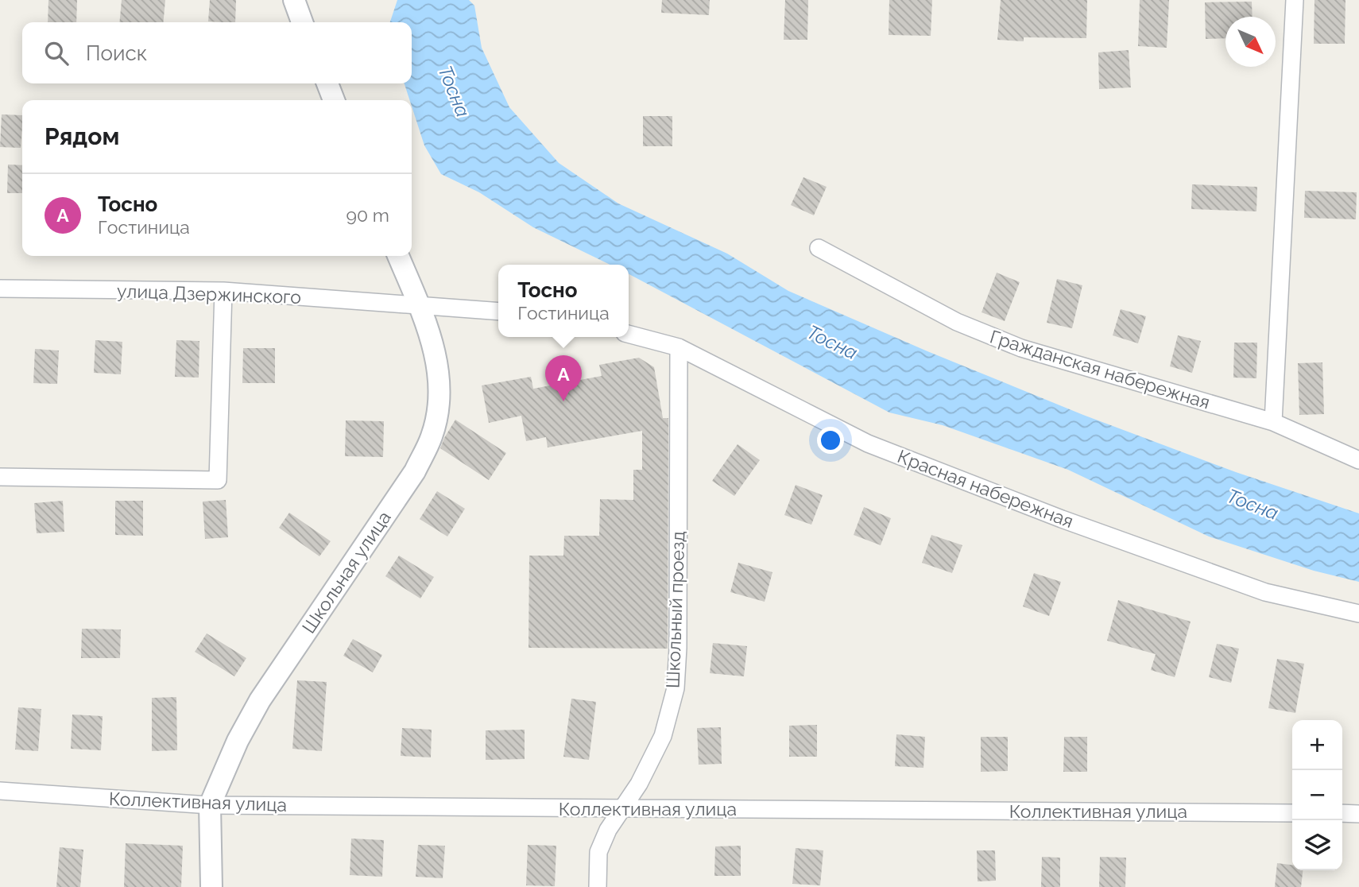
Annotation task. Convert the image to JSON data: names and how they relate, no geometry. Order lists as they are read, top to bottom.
{
  "streets": {
    "street": [
      "улица Дзержинского",
      "Гражданская набережная",
      "Красная набережная",
      "Школьная улица",
      "Школьный проезд",
      "Коллективная улица"
    ]
  },
  "crossings": [
    ["улица Дзержинского", "Школьная улица"],
    ["Красная набережная", "Школьный проезд"],
    ["Школьная улица", "Коллективная улица"],
    ["Школьный проезд", "Коллективная улица"]
  ],
  "water": ["Тосна"],
  "north": "bottom right",
  "page": {
    "search": "Поиск",
    "heading": "Рядом",
    "list": [
      {
        "mark": "A",
        "name": "Тосно",
        "note": "Гостиница",
        "value": "90 m"
      }
    ],
    "popup": ["Тосно", "Гостиница"],
    "pins": "A",
    "map_buttons": ["+", "−"]
  }
}
